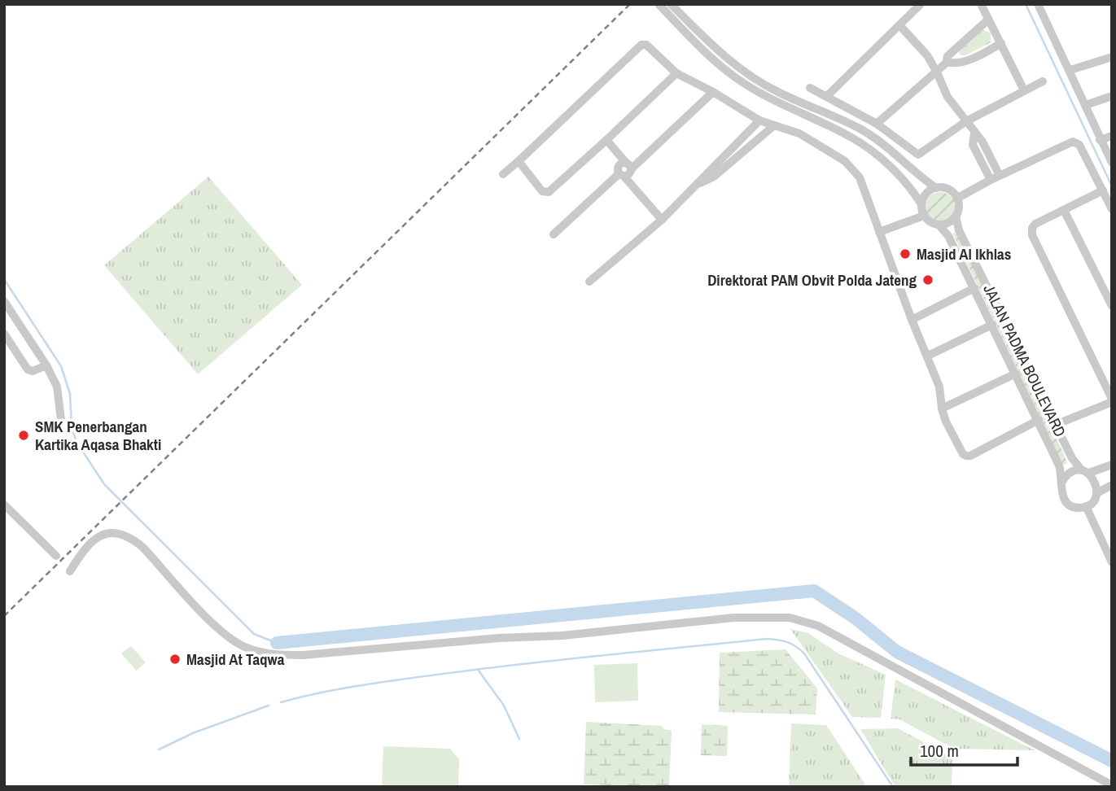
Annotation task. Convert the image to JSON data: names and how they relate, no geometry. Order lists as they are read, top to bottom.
{
  "streets": {
    "street": ["JALAN PADMA BOULEVARD"]
  },
  "places": [
    "Masjid Al Ikhlas",
    "Direktorat PAM Obvit Polda Jateng",
    "SMK Penerbangan Kartika Aqasa Bhakti",
    "Masjid At Taqwa"
  ],
  "scale_bar": "100 m"
}
